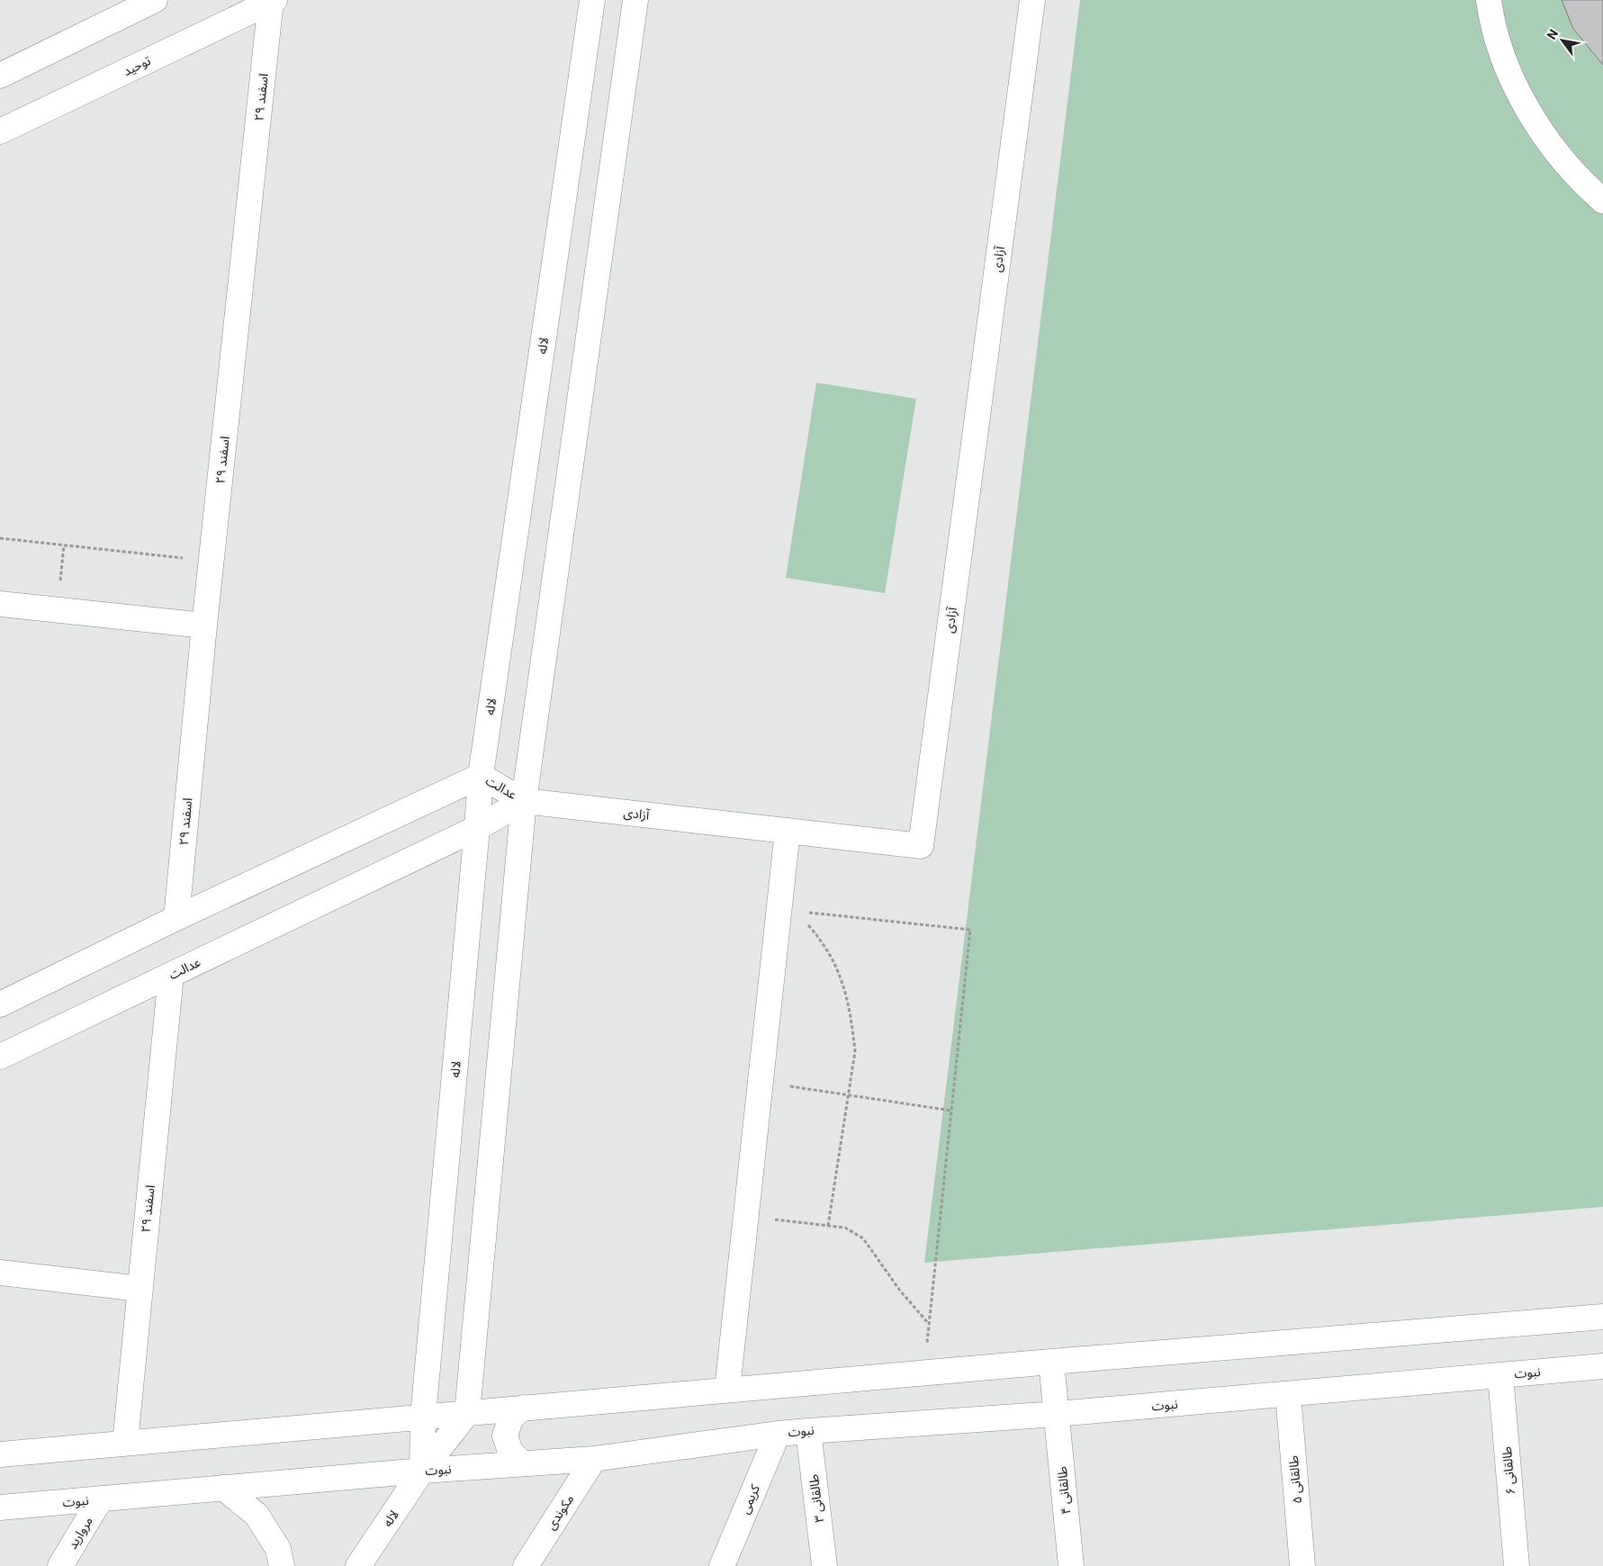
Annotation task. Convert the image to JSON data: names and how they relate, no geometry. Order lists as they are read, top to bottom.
{
  "streets": {
    "street": [
      "توحید",
      "۲۹ اسفند",
      "آزادی",
      "لاله",
      "عدالت",
      "نبوت",
      "طالقانی ۶",
      "طالقانی ۵",
      "طالقانی ۴",
      "طالقانی ۳",
      "کریمی",
      "مکوندی",
      "مروارید"
    ]
  },
  "crossings": [
    ["توحید", "۲۹ اسفند"],
    ["۲۹ اسفند", "عدالت"],
    ["آزادی", "عدالت"],
    ["لاله", "عدالت"],
    ["لاله", "نبوت"],
    ["نبوت", "طالقانی ۶"],
    ["نبوت", "طالقانی ۵"],
    ["نبوت", "طالقانی ۴"],
    ["نبوت", "طالقانی ۳"],
    ["نبوت", "کریمی"],
    ["نبوت", "مکوندی"],
    ["نبوت", "مروارید"]
  ],
  "north": "top left"
}
